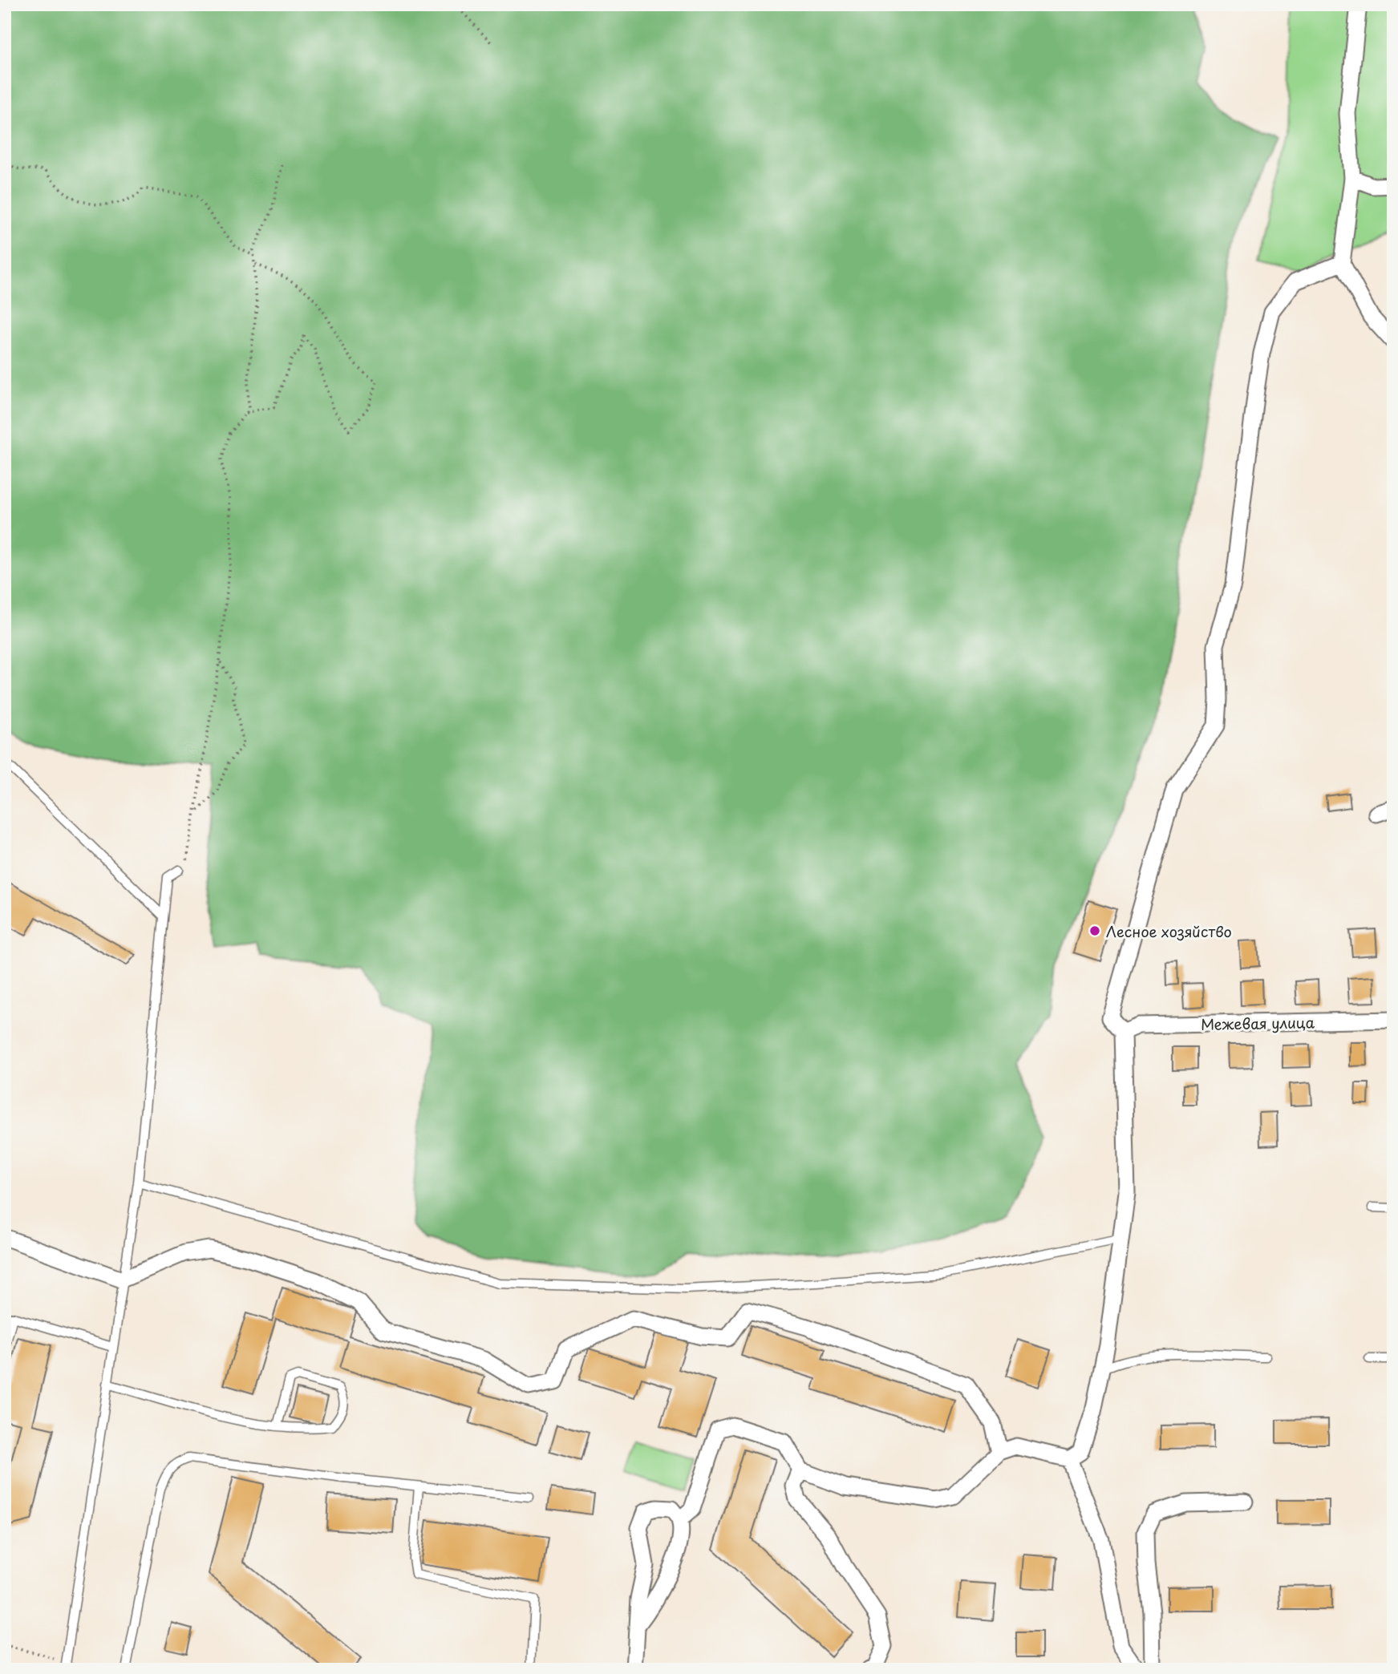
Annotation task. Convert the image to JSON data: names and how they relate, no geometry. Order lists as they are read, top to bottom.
{
  "streets": {
    "street": ["Межевая улица"]
  },
  "places": ["Лесное хозяйство"]
}
